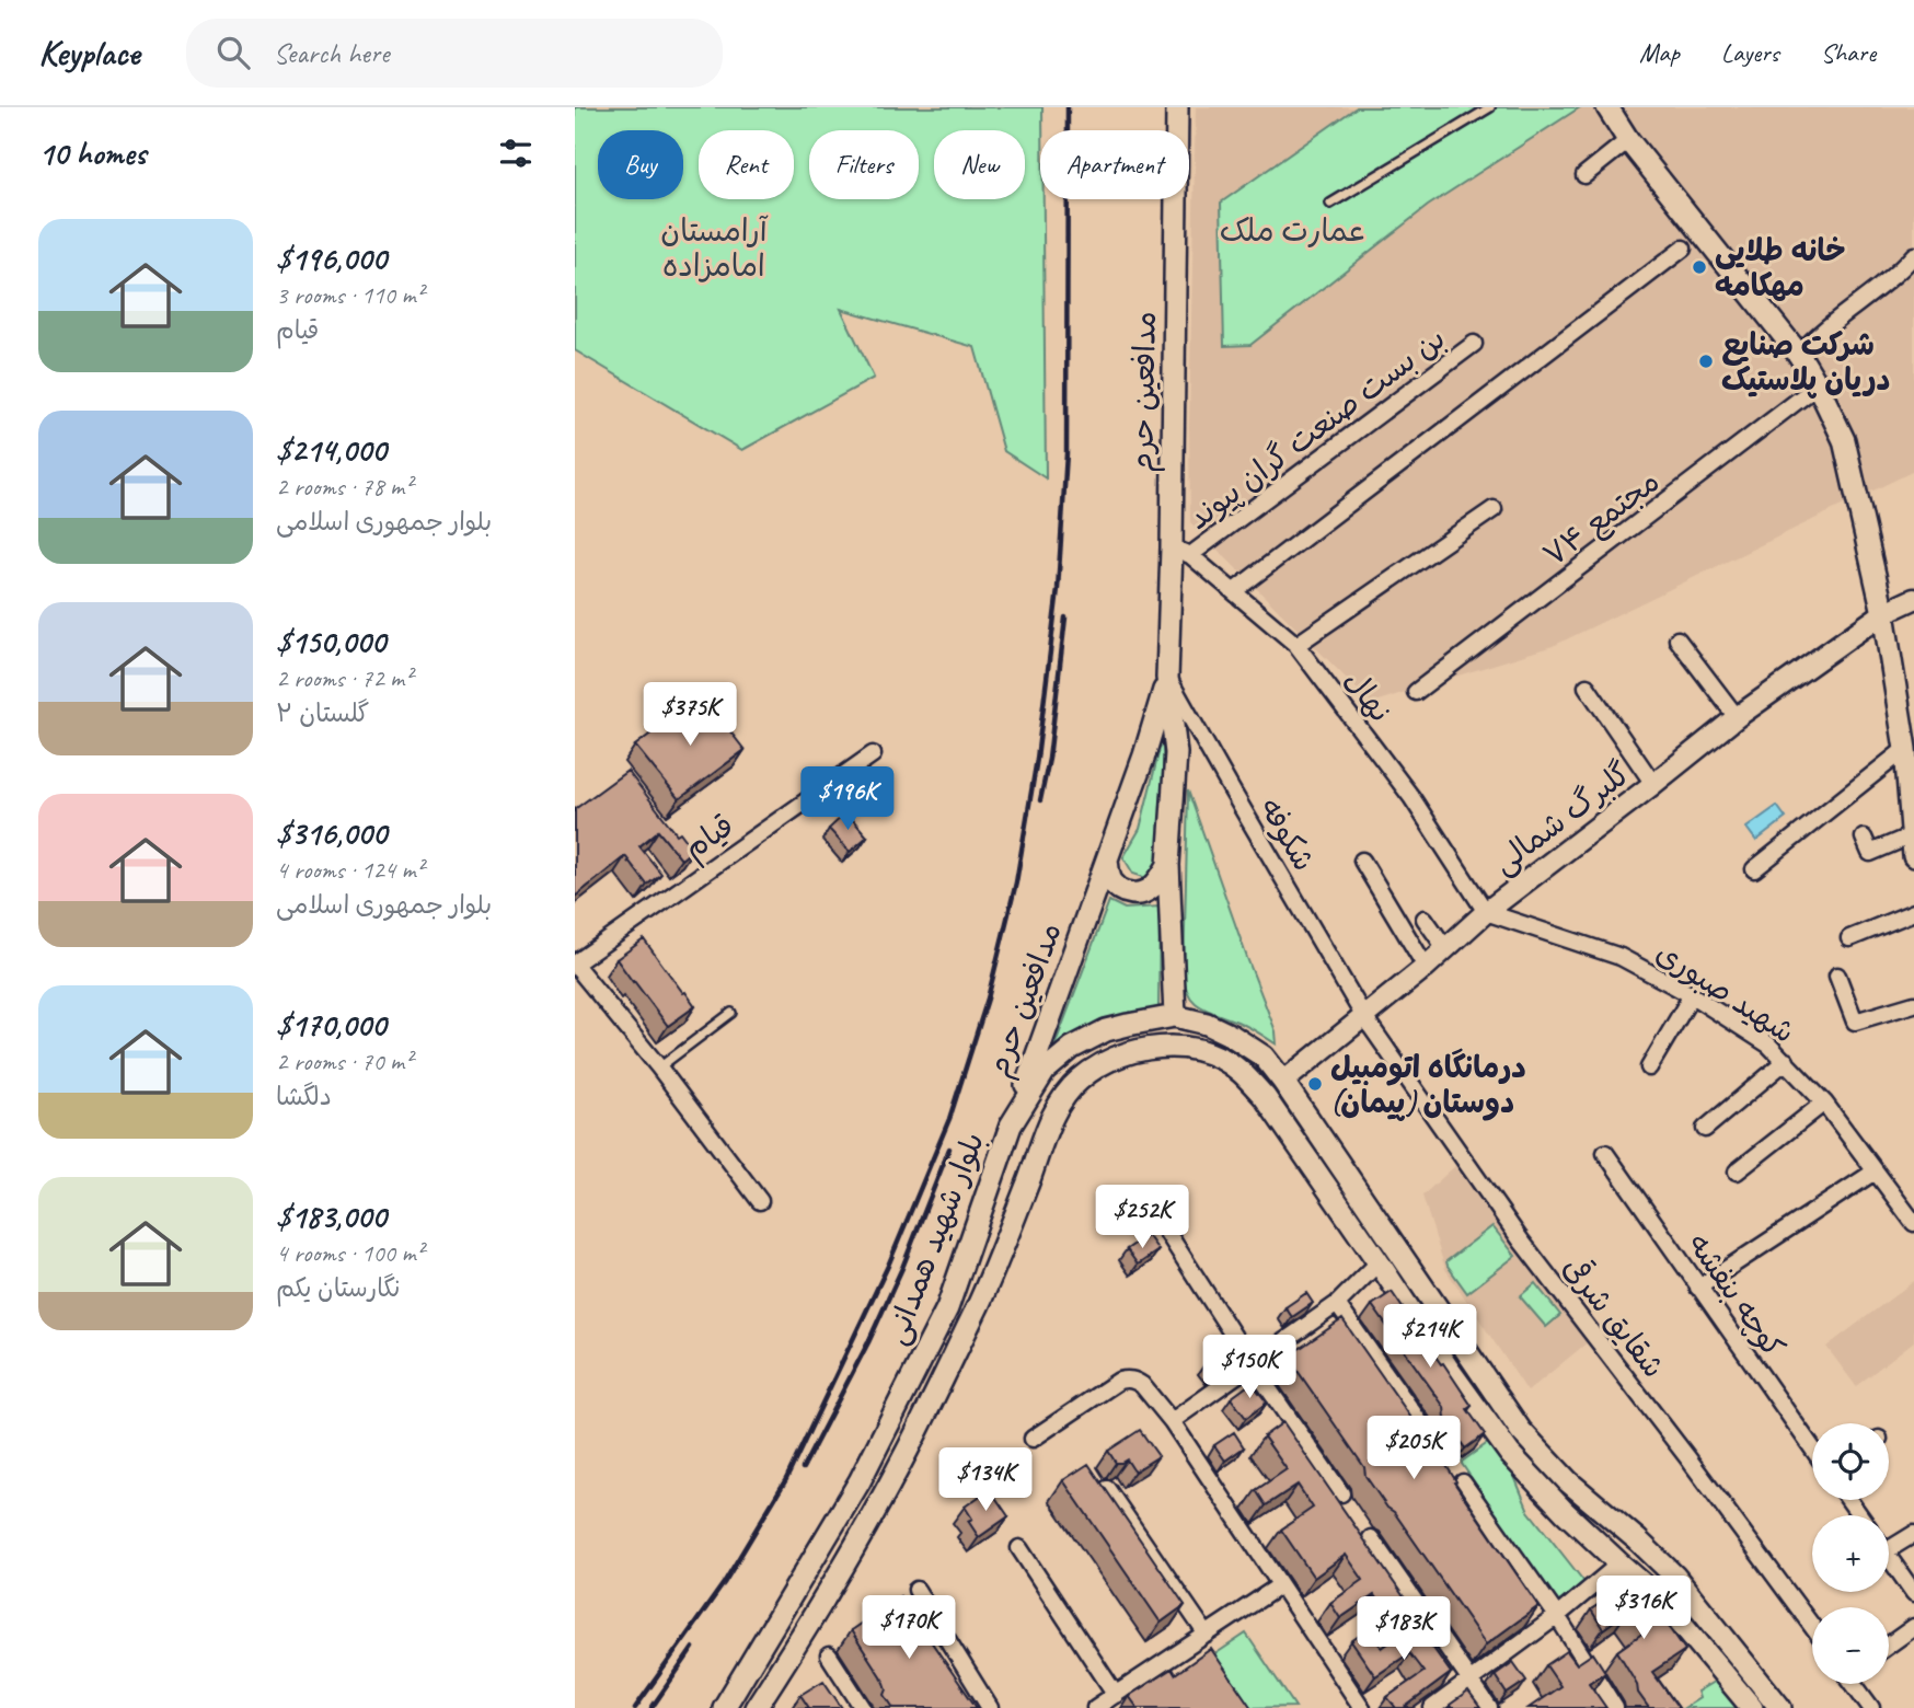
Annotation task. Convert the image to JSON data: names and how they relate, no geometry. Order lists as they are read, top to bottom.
{
  "streets": {
    "main road": ["مدافعین حرم", "بلوار شهید همدانی"],
    "street": [
      "بن بست صنعت گران پیوند",
      "مجتمع ۷۴",
      "نهال",
      "گلبرگ شمالی",
      "شکوفه",
      "قیام",
      "شهید صبوری",
      "کوچه بنفشه",
      "شقایق شرقی"
    ]
  },
  "crossings": [
    ["مدافعین حرم", "بن بست صنعت گران پیوند"],
    ["مدافعین حرم", "نهال"],
    ["مدافعین حرم", "شکوفه"],
    ["مدافعین حرم", "بلوار شهید همدانی"],
    ["بن بست صنعت گران پیوند", "نهال"],
    ["نهال", "گلبرگ شمالی"],
    ["نهال", "شهید صبوری"],
    ["گلبرگ شمالی", "شکوفه"],
    ["گلبرگ شمالی", "شهید صبوری"],
    ["گلبرگ شمالی", "بلوار شهید همدانی"],
    ["گلبرگ شمالی", "شقایق شرقی"],
    ["شکوفه", "شقایق شرقی"]
  ],
  "parks": ["آرامستان امامزاده", "عمارت ملک"],
  "places": ["خانه طلایی مهکامه", "شرکت صنایع دریان پلاستیک", "درمانگاه اتومبیل دوستان (پیمان)"],
  "page": {
    "header": "Keyplace",
    "search": "Search here",
    "nav": ["Map", "Layers", "Share"],
    "heading": "10 homes",
    "chip": [
      "Buy",
      "Rent",
      "Filters",
      "New",
      "Apartment"
    ],
    "list": [
      {
        "name": "$196,000",
        "note": "3 rooms · 110 m² · قیام"
      },
      {
        "name": "$214,000",
        "note": "2 rooms · 78 m² · بلوار جمهوری اسلامی"
      },
      {
        "name": "$150,000",
        "note": "2 rooms · 72 m² · گلستان ۲"
      },
      {
        "name": "$316,000",
        "note": "4 rooms · 124 m² · بلوار جمهوری اسلامی"
      },
      {
        "name": "$170,000",
        "note": "2 rooms · 70 m² · دلگشا"
      },
      {
        "name": "$183,000",
        "note": "4 rooms · 100 m² · نگارستان یکم"
      }
    ],
    "price": [
      "$375K",
      "$196K",
      "$252K",
      "$214K",
      "$150K",
      "$205K",
      "$134K",
      "$316K",
      "$170K",
      "$183K"
    ],
    "map_buttons": ["+", "−"]
  }
}
